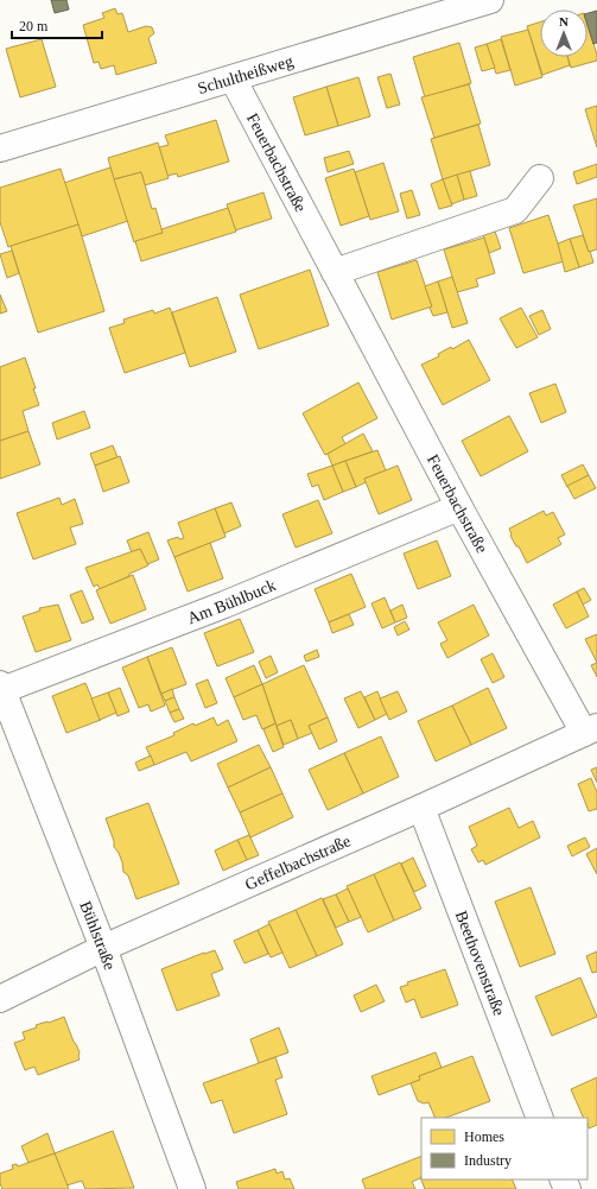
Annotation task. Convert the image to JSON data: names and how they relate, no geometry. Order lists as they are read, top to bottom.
{
  "streets": {
    "street": [
      "Schultheißweg",
      "Feuerbachstraße",
      "Am Bühlbuck",
      "Geffelbachstraße",
      "Bühlstraße",
      "Beethovenstraße"
    ]
  },
  "crossings": [
    ["Schultheißweg", "Feuerbachstraße"],
    ["Feuerbachstraße", "Am Bühlbuck"],
    ["Feuerbachstraße", "Geffelbachstraße"],
    ["Am Bühlbuck", "Bühlstraße"],
    ["Geffelbachstraße", "Bühlstraße"],
    ["Geffelbachstraße", "Beethovenstraße"]
  ],
  "legend": ["Homes", "Industry"],
  "scale_bar": "20 m",
  "north": "top"
}
